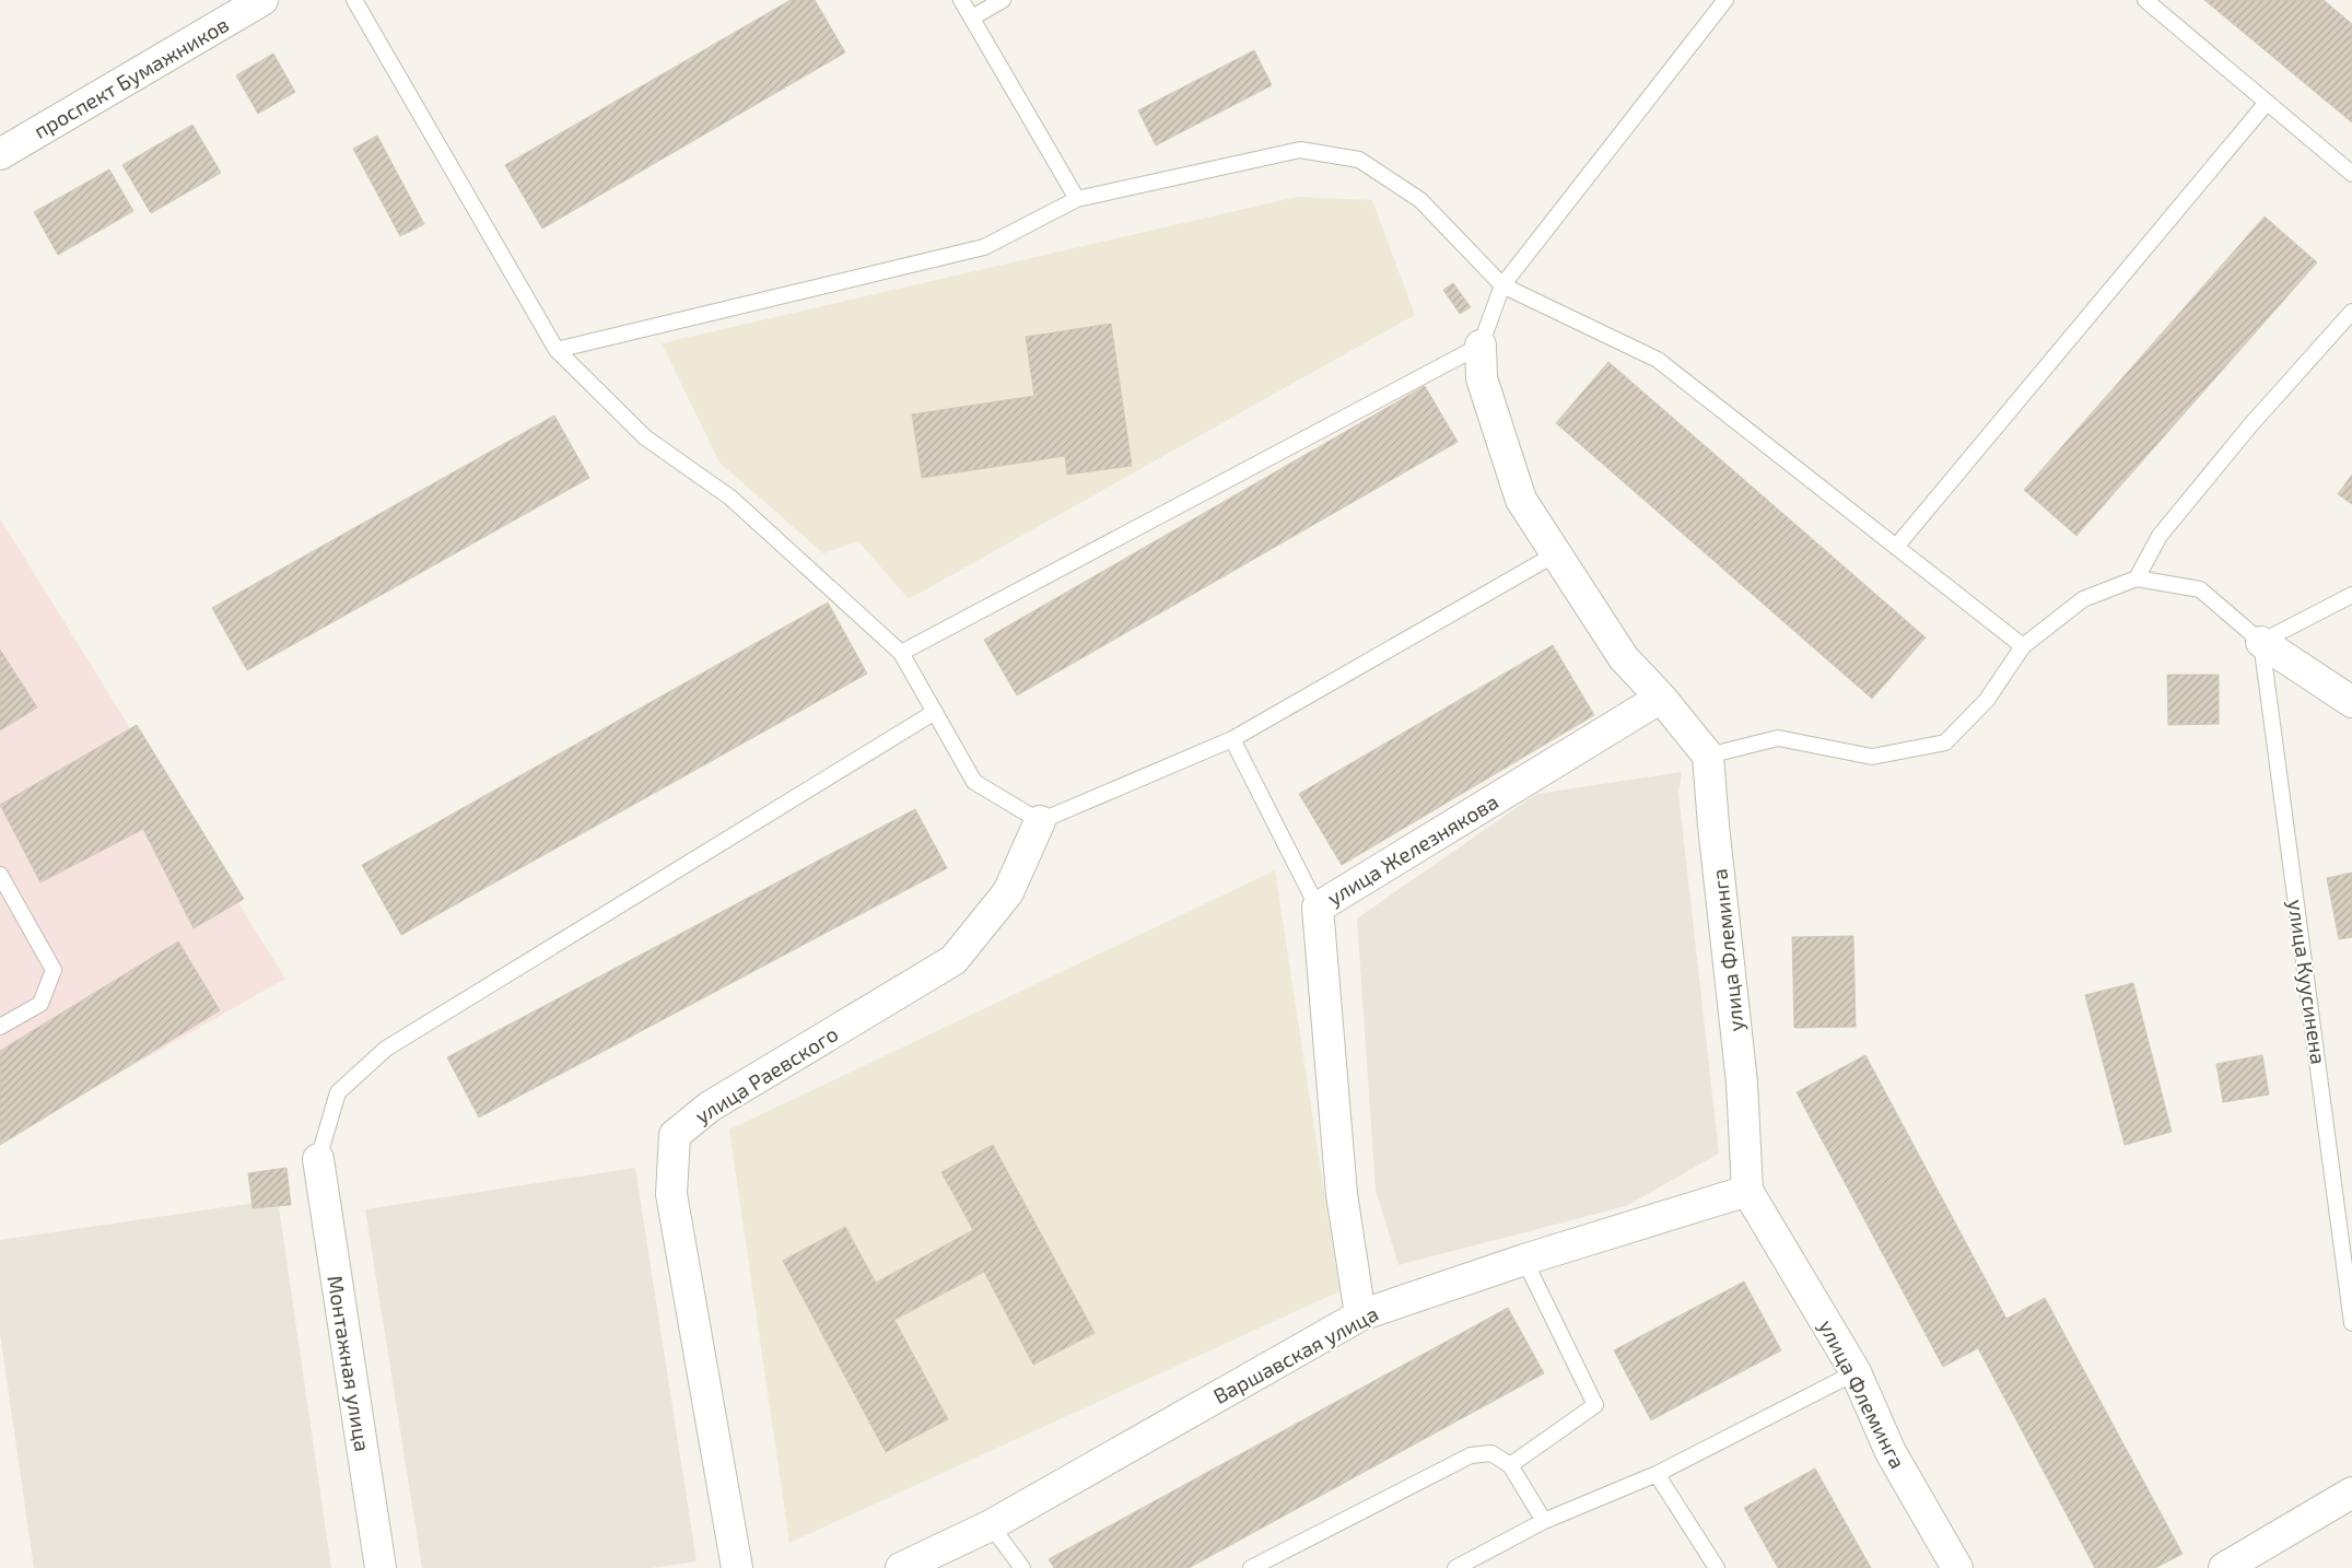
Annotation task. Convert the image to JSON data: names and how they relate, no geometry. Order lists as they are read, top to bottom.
{
  "streets": {
    "street": [
      "проспект Бумажников",
      "улица Железнякова",
      "улица Флеминга",
      "улица Раевского",
      "Варшавская улица",
      "Монтажная улица"
    ],
    "lane": ["улица Куусинена"]
  },
  "crossings": [
    ["улица Железнякова", "Варшавская улица"],
    ["улица Флеминга", "Варшавская улица"]
  ]
}
